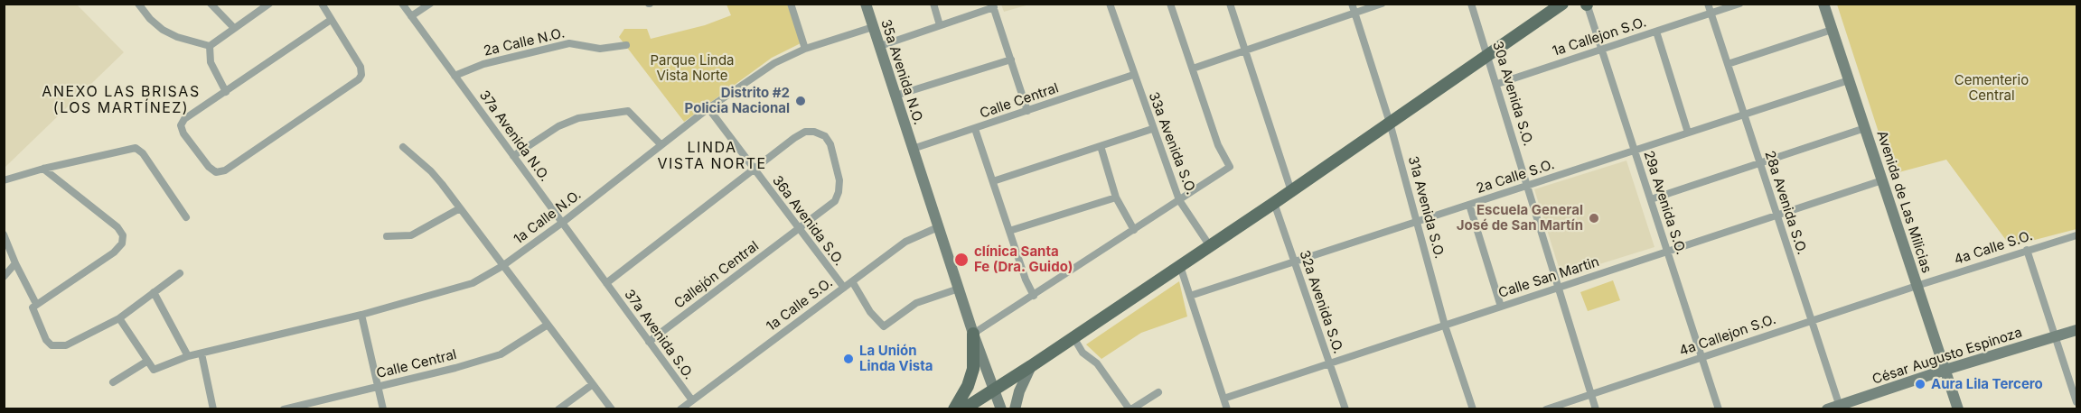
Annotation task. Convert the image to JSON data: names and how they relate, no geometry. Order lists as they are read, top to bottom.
{
  "streets": {
    "main road": ["35a Avenida N.O.", "Avenida de Las Milicias", "César Augusto Espinoza"],
    "street": [
      "1a Callejon S.O.",
      "2a Calle N.O.",
      "30a Avenida S.O.",
      "Calle Central",
      "37a Avenida N.O.",
      "33a Avenida S.O.",
      "2a Calle S.O.",
      "29a Avenida S.O.",
      "28a Avenida S.O.",
      "31a Avenida S.O.",
      "1a Calle N.O.",
      "36a Avenida S.O.",
      "4a Calle S.O.",
      "Callejón Central",
      "Calle San Martin",
      "32a Avenida S.O.",
      "1a Calle S.O.",
      "37a Avenida S.O.",
      "4a Callejon S.O."
    ]
  },
  "crossings": [
    ["1a Callejon S.O.", "30a Avenida S.O."],
    ["1a Callejon S.O.", "29a Avenida S.O."],
    ["1a Callejon S.O.", "28a Avenida S.O."],
    ["2a Calle N.O.", "37a Avenida N.O."],
    ["35a Avenida N.O.", "Calle Central"],
    ["35a Avenida N.O.", "1a Calle N.O."],
    ["35a Avenida N.O.", "1a Calle S.O."],
    ["30a Avenida S.O.", "2a Calle S.O."],
    ["30a Avenida S.O.", "Calle San Martin"],
    ["30a Avenida S.O.", "4a Callejon S.O."],
    ["Calle Central", "33a Avenida S.O."],
    ["37a Avenida N.O.", "1a Calle N.O."],
    ["37a Avenida N.O.", "37a Avenida S.O."],
    ["2a Calle S.O.", "Avenida de Las Milicias"],
    ["2a Calle S.O.", "29a Avenida S.O."],
    ["2a Calle S.O.", "28a Avenida S.O."],
    ["2a Calle S.O.", "31a Avenida S.O."],
    ["2a Calle S.O.", "32a Avenida S.O."],
    ["Avenida de Las Milicias", "4a Calle S.O."],
    ["Avenida de Las Milicias", "Calle San Martin"],
    ["Avenida de Las Milicias", "4a Callejon S.O."],
    ["Avenida de Las Milicias", "César Augusto Espinoza"],
    ["29a Avenida S.O.", "Calle San Martin"],
    ["29a Avenida S.O.", "4a Callejon S.O."],
    ["28a Avenida S.O.", "Calle San Martin"],
    ["28a Avenida S.O.", "4a Callejon S.O."],
    ["28a Avenida S.O.", "César Augusto Espinoza"],
    ["31a Avenida S.O.", "Calle San Martin"],
    ["1a Calle N.O.", "36a Avenida S.O."],
    ["36a Avenida S.O.", "Callejón Central"],
    ["36a Avenida S.O.", "1a Calle S.O."],
    ["4a Calle S.O.", "4a Callejon S.O."],
    ["Callejón Central", "37a Avenida S.O."],
    ["Calle San Martin", "32a Avenida S.O."],
    ["1a Calle S.O.", "37a Avenida S.O."]
  ],
  "districts": ["ANEXO LAS BRISAS (LOS MARTÍNEZ)", "LINDA VISTA NORTE"],
  "parks": ["Parque Linda Vista Norte", "Cementerio Central"],
  "places": [
    "Distrito #2 Policia Nacional",
    "Escuela General José de San Martín",
    "clínica Santa Fe (Dra. Guido)",
    "La Unión Linda Vista",
    "Aura Lila Tercero"
  ]
}
